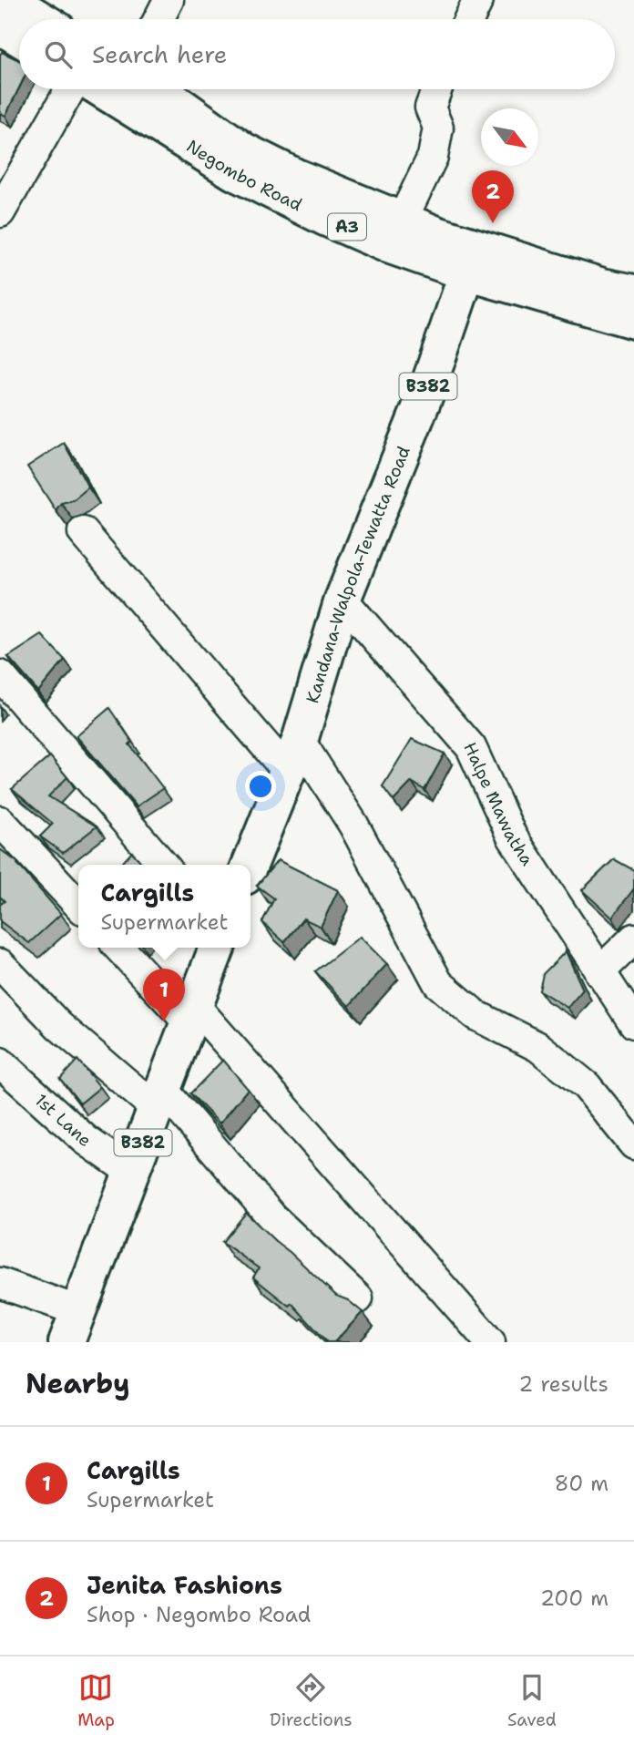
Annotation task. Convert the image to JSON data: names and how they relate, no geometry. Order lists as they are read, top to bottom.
{
  "streets": {
    "main road": [
      "Negombo Road",
      "A3",
      "B382",
      "Kandana-Walpola-Tewatta Road"
    ],
    "street": ["Halpe Mawatha", "1st Lane"]
  },
  "crossings": [
    ["Negombo Road", "Kandana-Walpola-Tewatta Road"],
    ["B382", "1st Lane"],
    ["Kandana-Walpola-Tewatta Road", "Halpe Mawatha"]
  ],
  "north": "bottom right",
  "page": {
    "search": "Search here",
    "pins": ["2", "1"],
    "popup": ["Cargills", "Supermarket"],
    "heading": ["Nearby", "2 results"],
    "list": [
      {
        "mark": "1",
        "name": "Cargills",
        "note": "Supermarket",
        "value": "80 m"
      },
      {
        "mark": "2",
        "name": "Jenita Fashions",
        "note": "Shop · Negombo Road",
        "value": "200 m"
      }
    ],
    "nav": ["Map", "Directions", "Saved"]
  }
}
